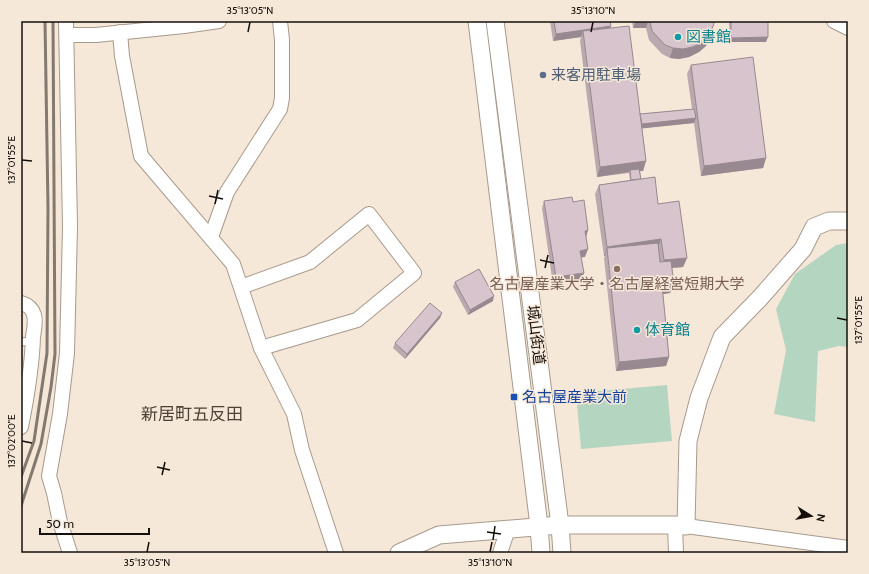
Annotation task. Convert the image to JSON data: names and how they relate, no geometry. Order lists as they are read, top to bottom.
{
  "streets": {
    "street": ["城山街道"]
  },
  "districts": ["新居町五反田"],
  "places": {
    "other": [
      "図書館",
      "来客用駐車場",
      "名古屋産業大学・名古屋経営短期大学",
      "体育館"
    ],
    "transit": ["名古屋産業大前"]
  },
  "scale_bar": "50 m",
  "north": "right",
  "coordinates": [
    "35°13'05\"N",
    "35°13'10\"N",
    "137°01'55\"E",
    "137°02'00\"E"
  ]
}
